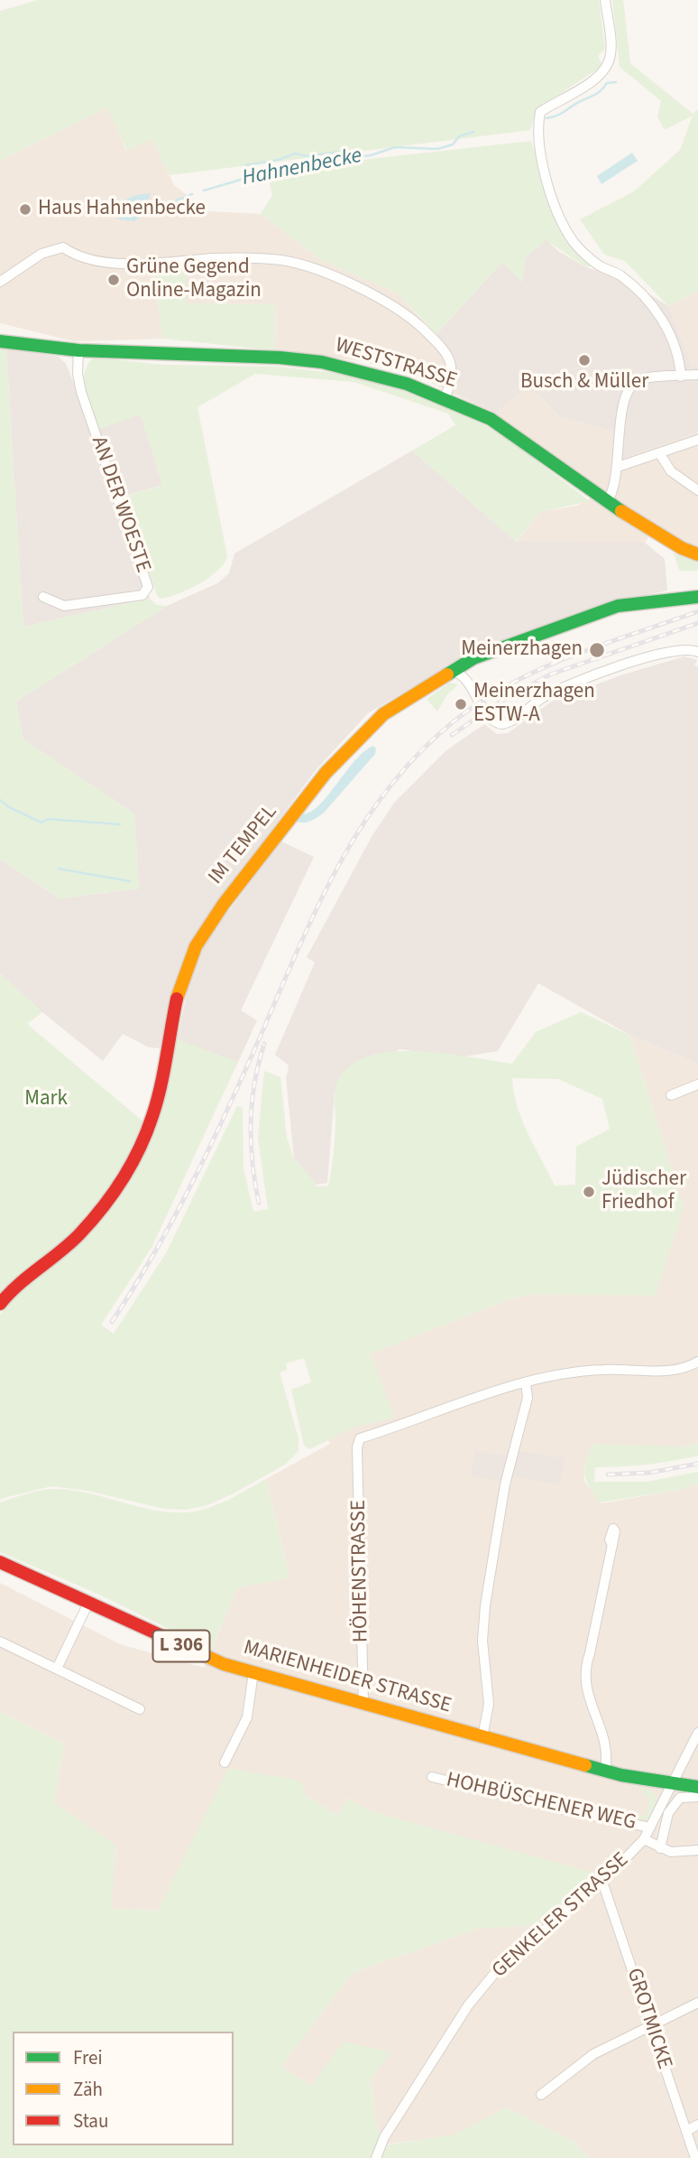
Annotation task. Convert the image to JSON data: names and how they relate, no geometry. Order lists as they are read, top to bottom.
{
  "streets": {
    "main road": [
      "WESTSTRASSE",
      "IM TEMPEL",
      "L 306",
      "MARIENHEIDER STRASSE"
    ],
    "street": [
      "AN DER WOESTE",
      "HÖHENSTRASSE",
      "HOHBÜSCHENER WEG",
      "GENKELER STRASSE",
      "GROTMICKE"
    ]
  },
  "crossings": [
    ["WESTSTRASSE", "AN DER WOESTE"],
    ["HÖHENSTRASSE", "MARIENHEIDER STRASSE"],
    ["MARIENHEIDER STRASSE", "GENKELER STRASSE"],
    ["HOHBÜSCHENER WEG", "GENKELER STRASSE"],
    ["GENKELER STRASSE", "GROTMICKE"]
  ],
  "water": ["Hahnenbecke"],
  "parks": ["Mark"],
  "places": [
    "Haus Hahnenbecke",
    "Grüne Gegend Online-Magazin",
    "Busch & Müller",
    "Meinerzhagen",
    "Meinerzhagen ESTW-A",
    "Jüdischer Friedhof"
  ],
  "legend": ["Frei", "Zäh", "Stau"]
}
